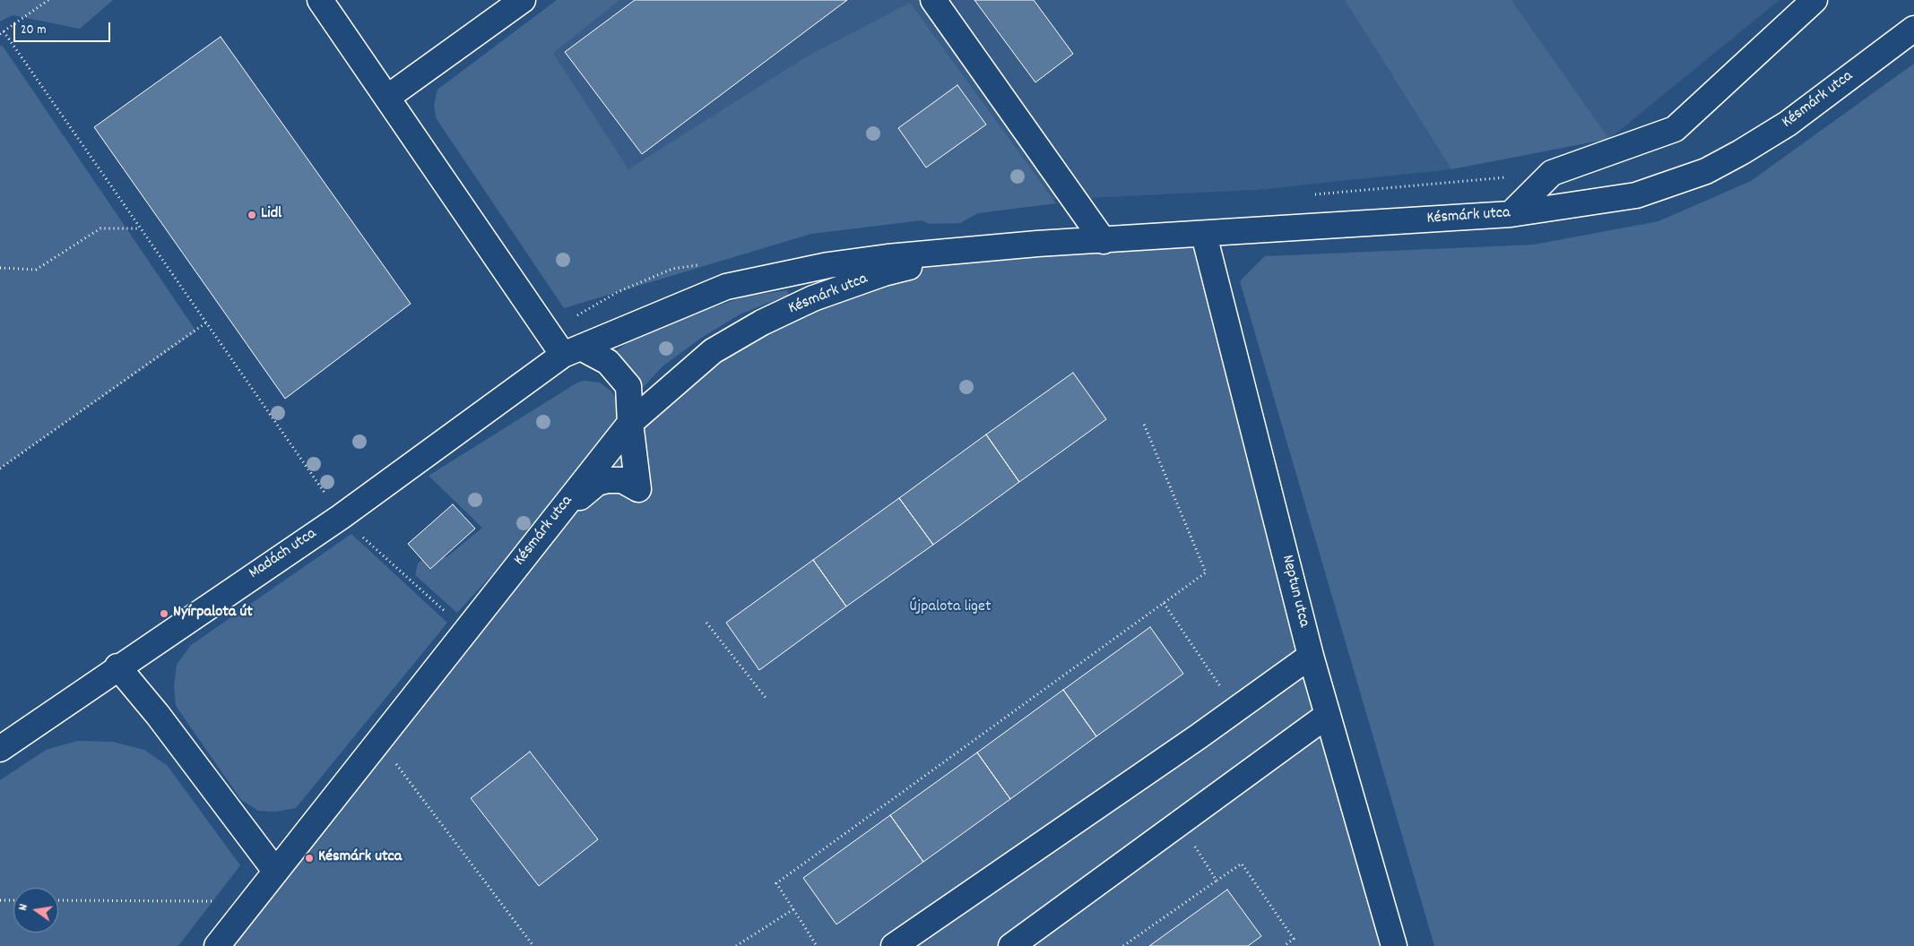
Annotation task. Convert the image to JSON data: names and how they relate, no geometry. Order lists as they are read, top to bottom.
{
  "streets": {
    "street": ["Késmárk utca", "Madách utca", "Neptun utca"]
  },
  "crossings": [
    ["Késmárk utca", "Madách utca"],
    ["Késmárk utca", "Neptun utca"]
  ],
  "parks": ["Újpalota liget"],
  "places": ["Lidl", "Nyírpalota út", "Késmárk utca"],
  "scale_bar": "20 m",
  "north": "left"
}
